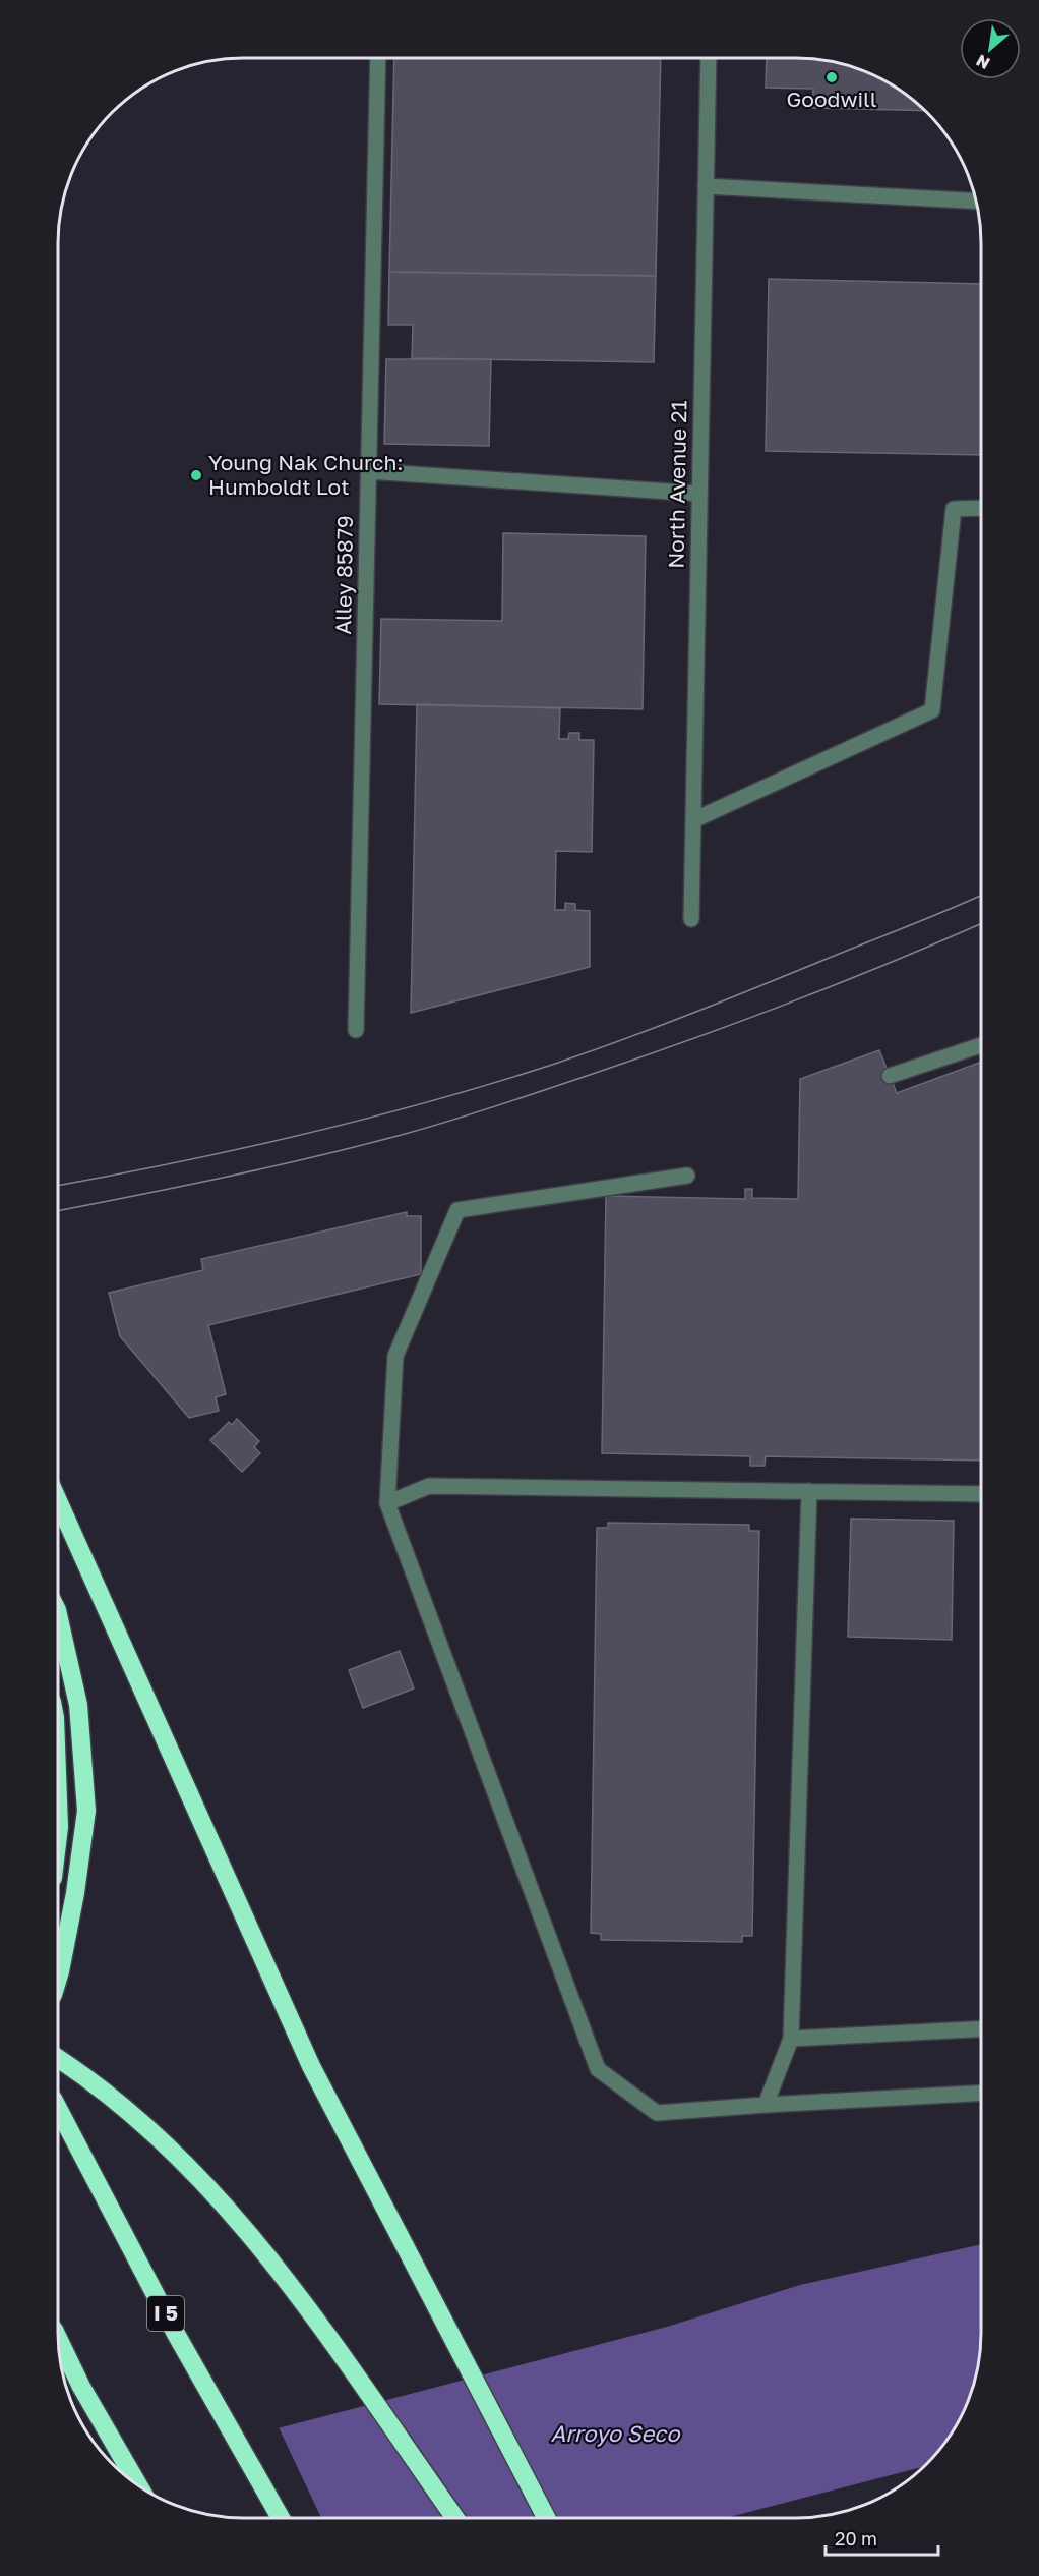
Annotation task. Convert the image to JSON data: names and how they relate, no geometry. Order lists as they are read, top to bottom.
{
  "streets": {
    "highway": ["I 5"],
    "street": ["North Avenue 21", "Alley 85879"]
  },
  "water": ["Arroyo Seco"],
  "places": ["Goodwill", "Young Nak Church: Humboldt Lot"],
  "scale_bar": "20 m",
  "north": "bottom left"
}
